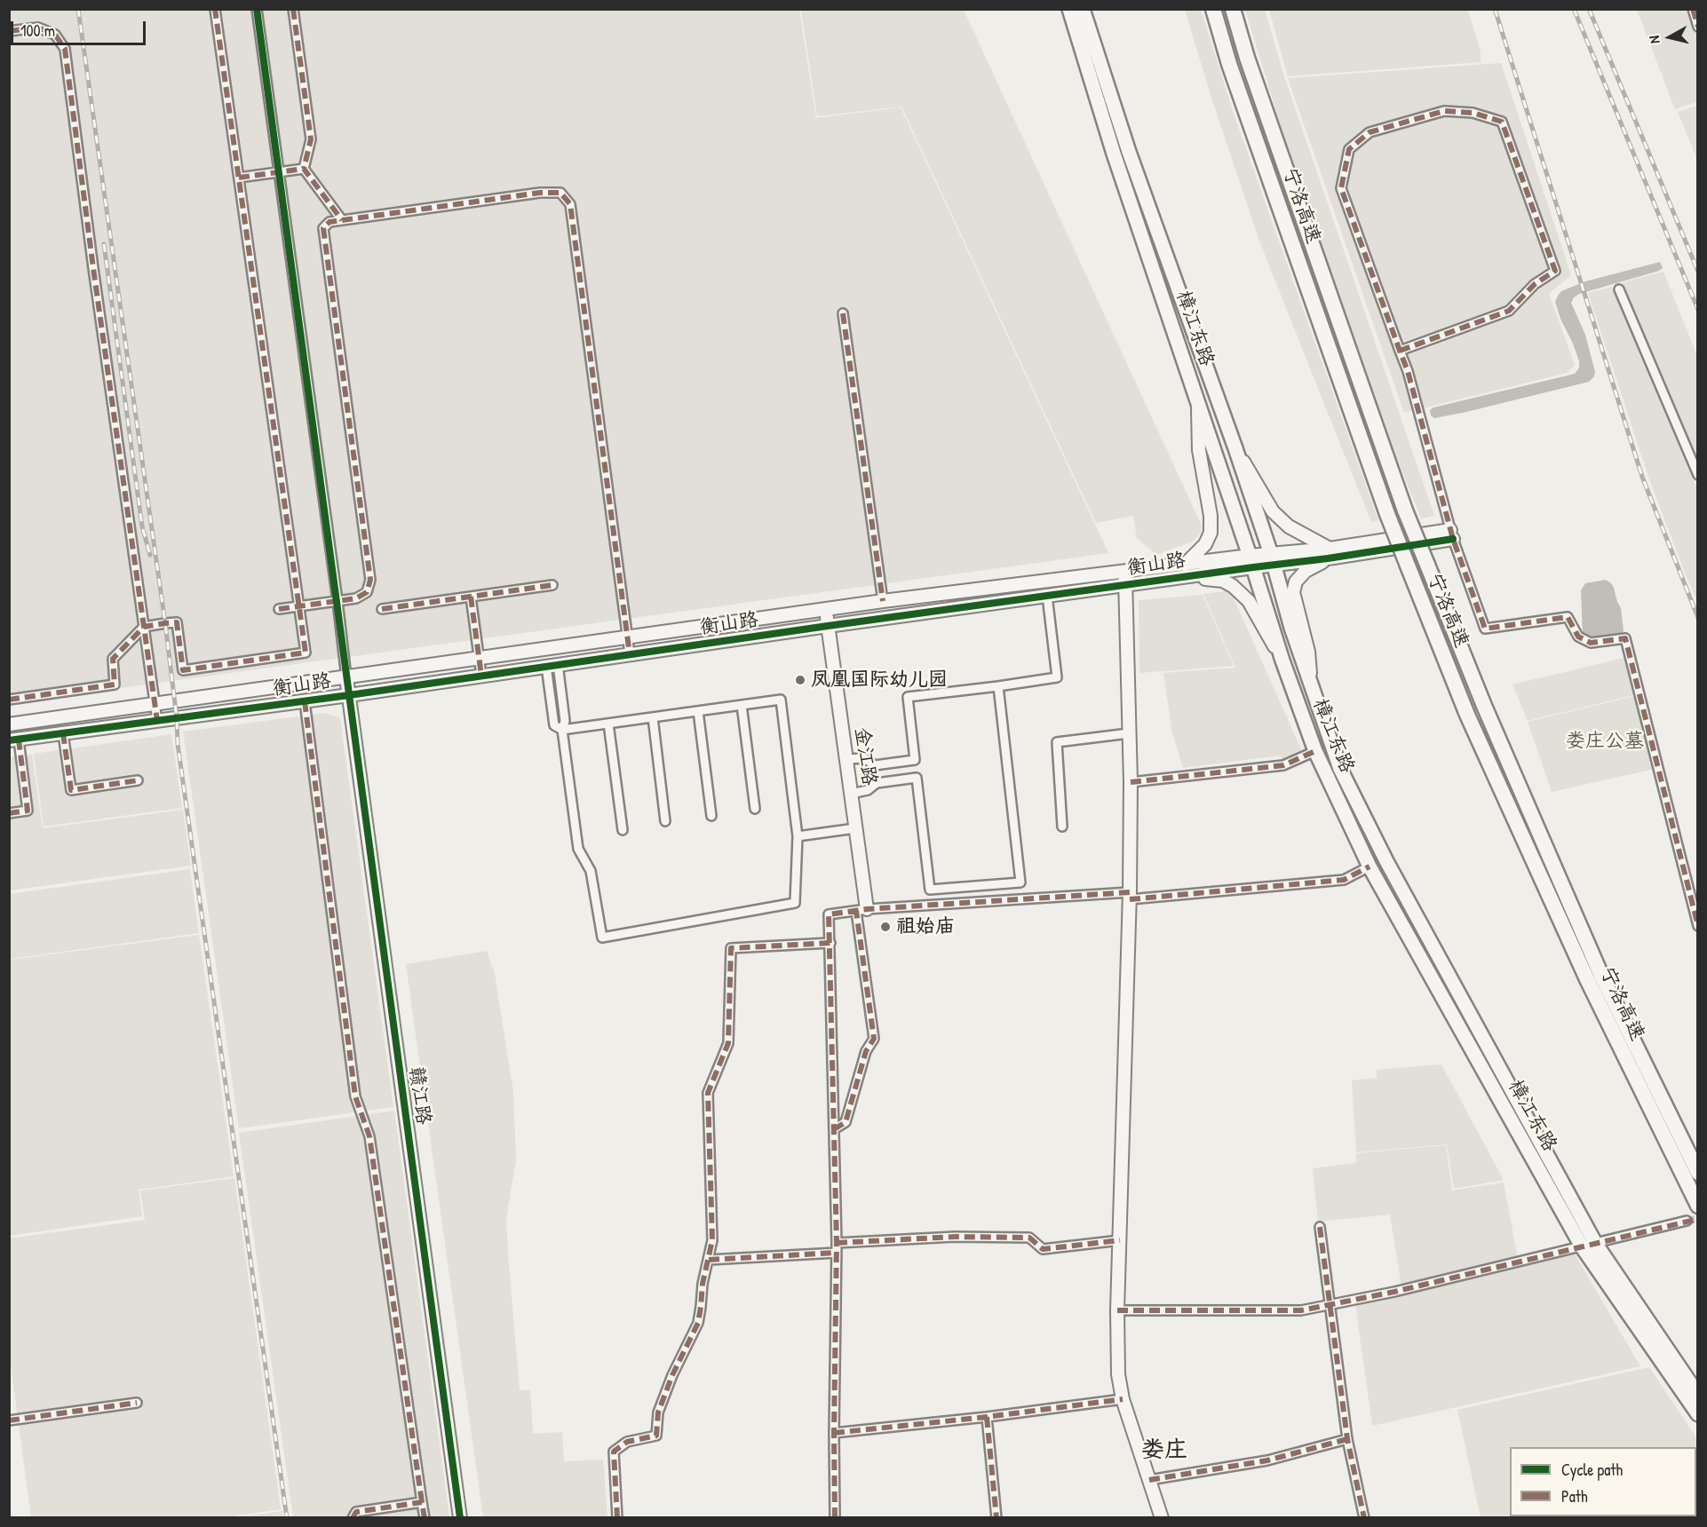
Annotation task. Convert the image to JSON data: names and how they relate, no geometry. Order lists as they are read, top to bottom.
{
  "streets": {
    "highway": ["宁洛高速"],
    "main road": ["樟江东路"],
    "street": ["衡山路", "金江路", "赣江路"]
  },
  "crossings": [
    ["樟江东路", "衡山路"],
    ["衡山路", "金江路"],
    ["衡山路", "赣江路"]
  ],
  "districts": ["娄庄"],
  "parks": ["娄庄公墓"],
  "places": ["凤凰国际幼儿园", "祖始庙"],
  "legend": ["Cycle path", "Path"],
  "scale_bar": "100 m",
  "north": "left"
}
